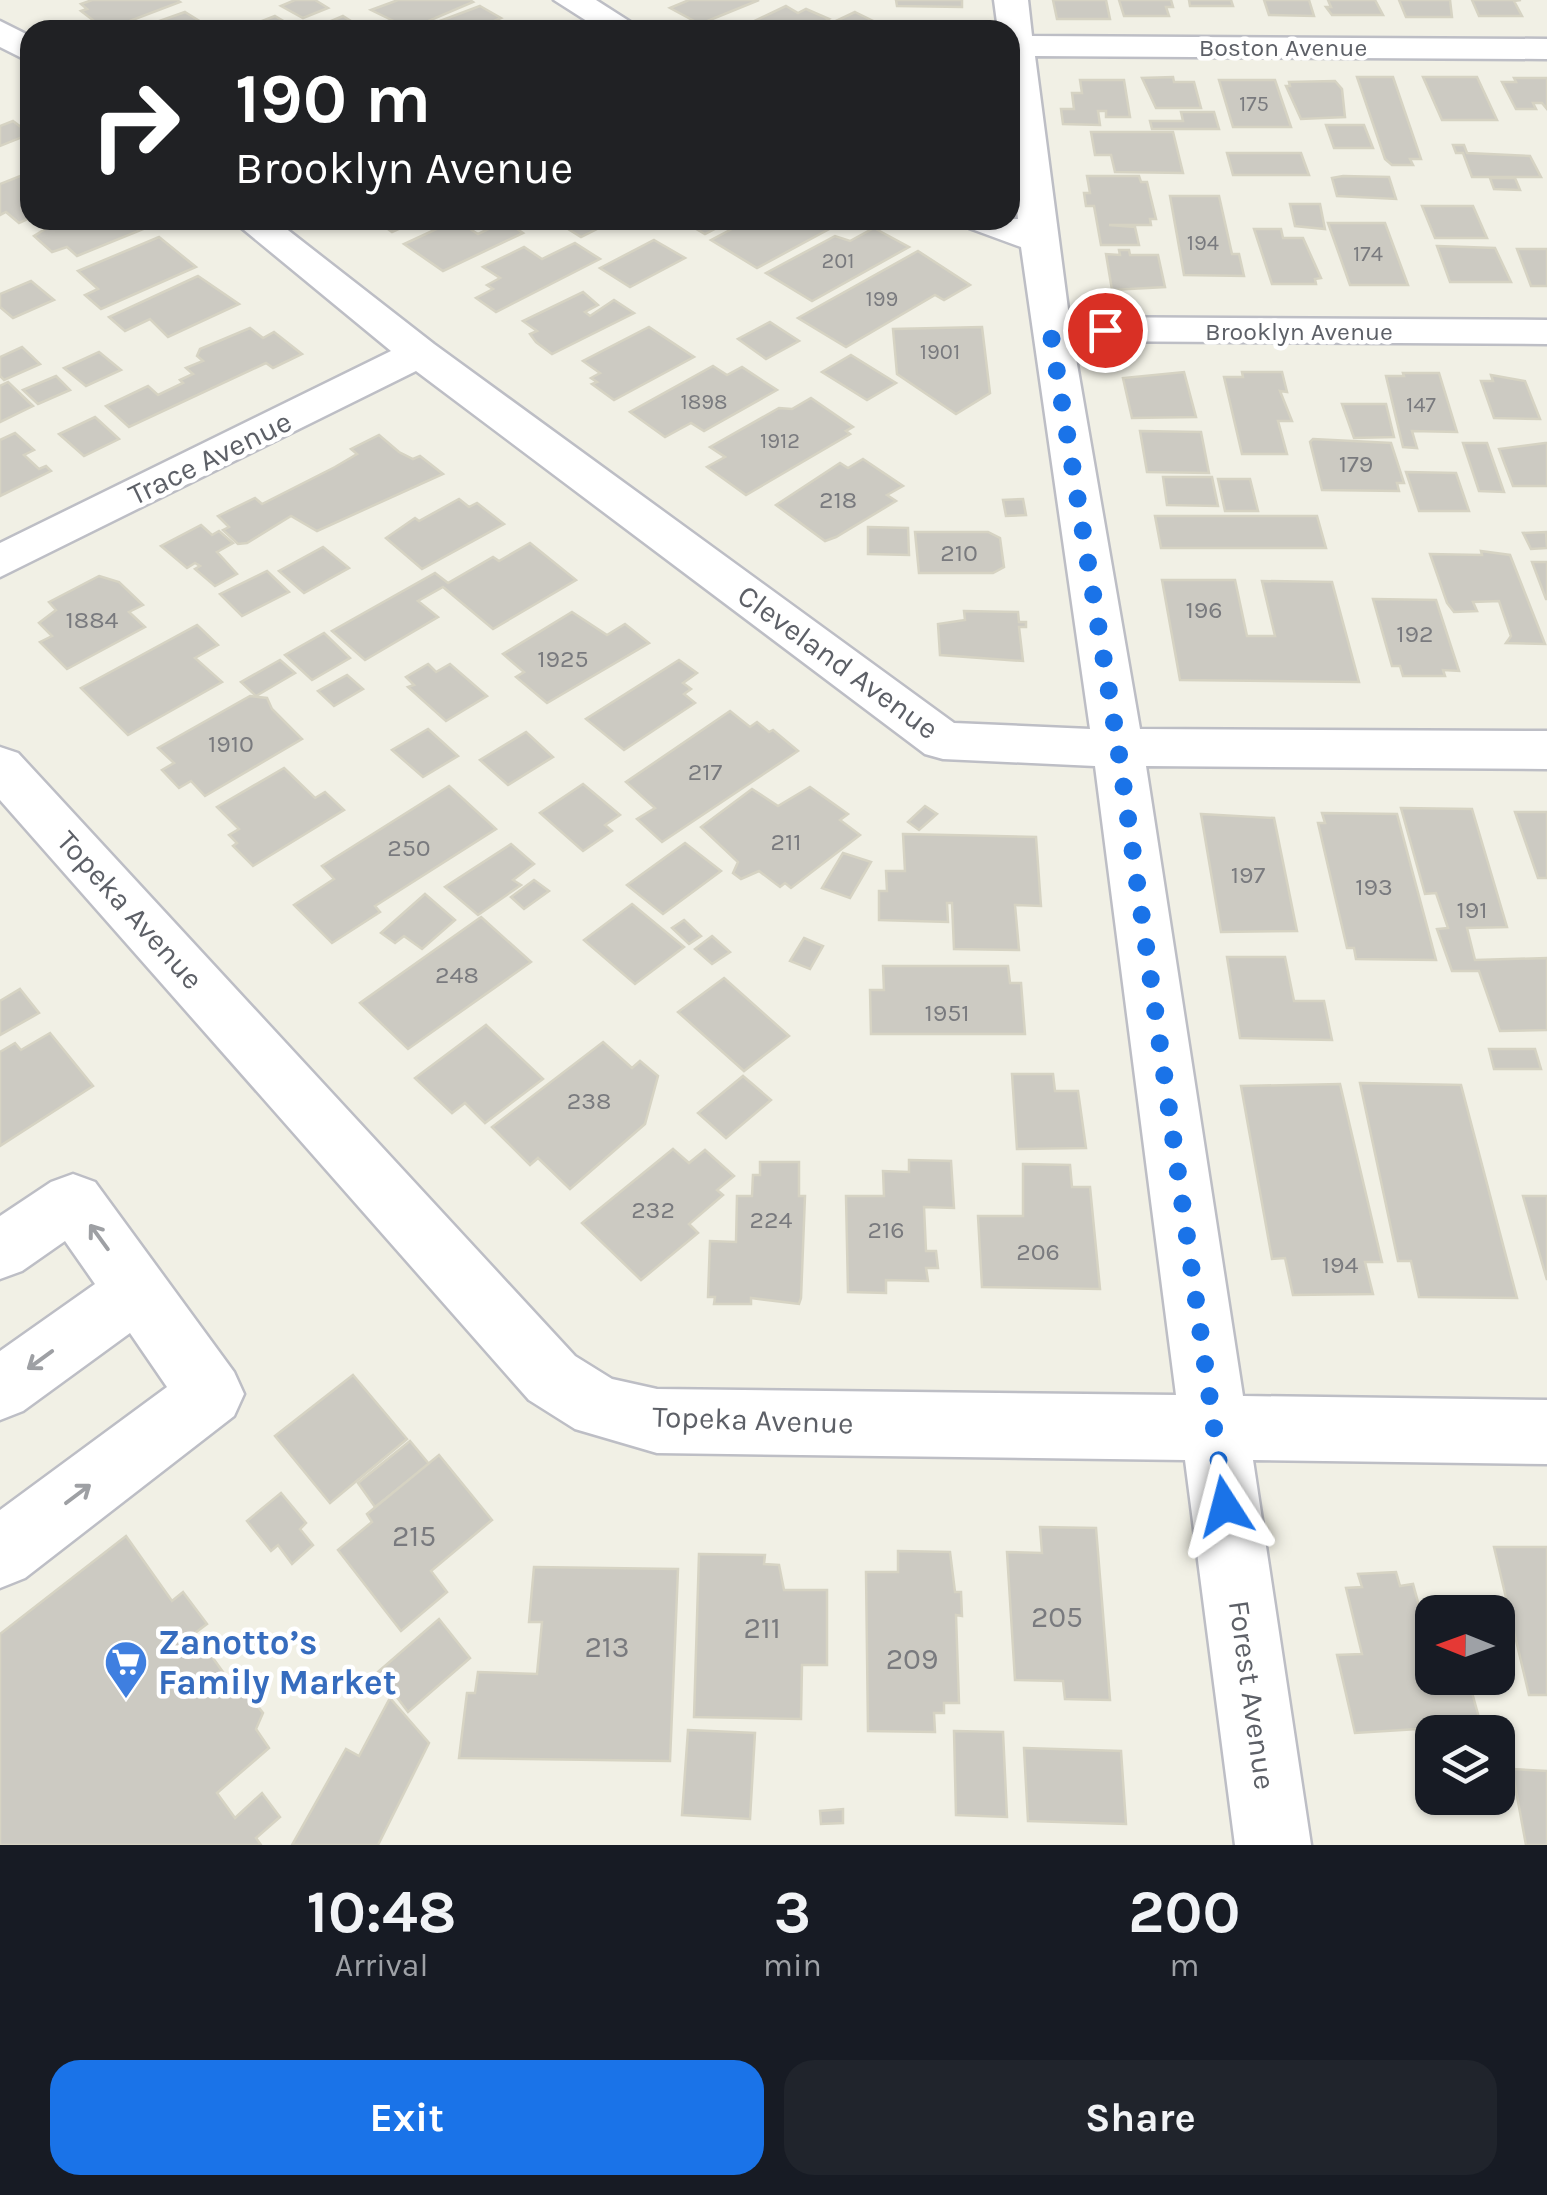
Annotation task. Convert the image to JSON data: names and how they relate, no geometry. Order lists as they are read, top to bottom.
{
  "streets": {
    "street": [
      "Boston Avenue",
      "Brooklyn Avenue",
      "Trace Avenue",
      "Cleveland Avenue",
      "Topeka Avenue",
      "Forest Avenue"
    ]
  },
  "crossings": [
    ["Brooklyn Avenue", "Forest Avenue"],
    ["Trace Avenue", "Cleveland Avenue"],
    ["Cleveland Avenue", "Forest Avenue"],
    ["Topeka Avenue", "Forest Avenue"]
  ],
  "places": {
    "supermarket": ["Zanotto’s Family Market"]
  },
  "house_numbers": [
    "175",
    "194",
    "174",
    "201",
    "199",
    "1901",
    "1898",
    "147",
    "1912",
    "179",
    "218",
    "210",
    "196",
    "1884",
    "192",
    "1925",
    "1910",
    "217",
    "211",
    "250",
    "197",
    "193",
    "191",
    "248",
    "1951",
    "238",
    "232",
    "224",
    "216",
    "206",
    "194",
    "215",
    "205",
    "211",
    "213",
    "209"
  ],
  "north": "left",
  "page": {
    "turn": ["190 m", "Brooklyn Avenue"],
    "eta": [
      "10:48",
      "Arrival",
      "3",
      "min",
      "200",
      "m"
    ],
    "buttons": ["Exit", "Share"]
  }
}
